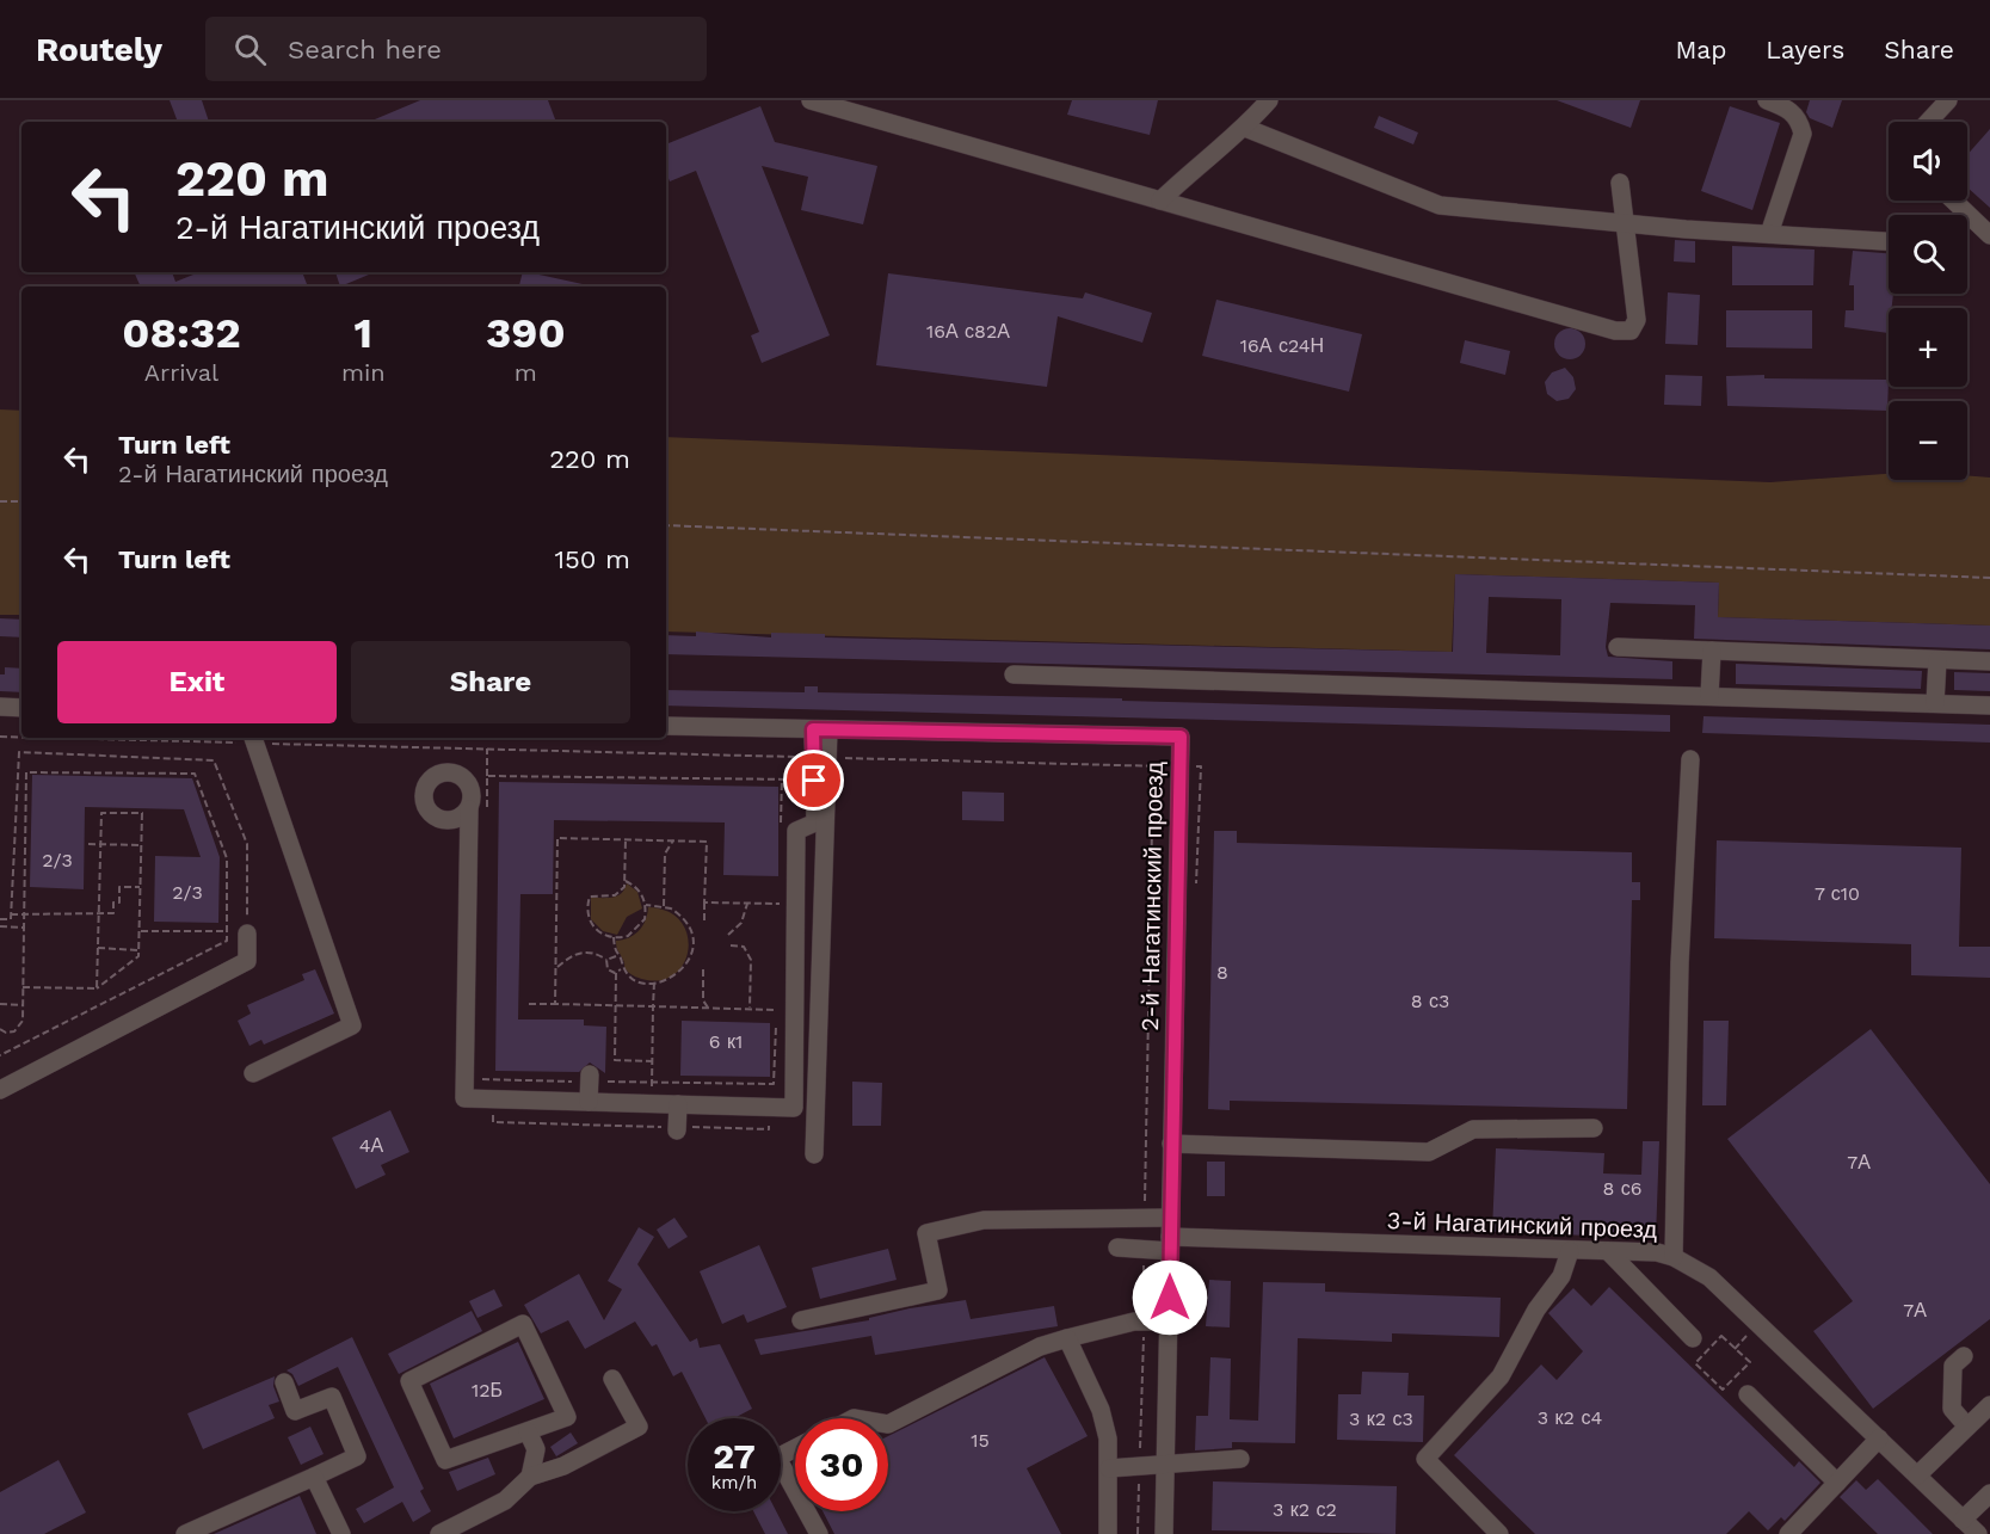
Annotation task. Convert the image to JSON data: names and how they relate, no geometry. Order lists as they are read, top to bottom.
{
  "streets": {
    "street": ["2-й Нагатинский проезд", "3-й Нагатинский проезд"]
  },
  "crossings": [
    ["2-й Нагатинский проезд", "3-й Нагатинский проезд"]
  ],
  "house_numbers": [
    "16А с82А",
    "16А с24Н",
    "2/3",
    "2/3",
    "7 с10",
    "8",
    "8 с3",
    "6 к1",
    "4А",
    "7А",
    "8 с6",
    "7А",
    "12Б",
    "3 к2 с4",
    "3 к2 с3",
    "15",
    "3 к2 с2"
  ],
  "page": {
    "header": "Routely",
    "search": "Search here",
    "nav": ["Map", "Layers", "Share"],
    "map_buttons": ["+", "−"],
    "turn": ["220 m", "2-й Нагатинский проезд"],
    "eta": [
      "08:32",
      "Arrival",
      "1",
      "min",
      "390",
      "m"
    ],
    "list": [
      {
        "name": "Turn left",
        "note": "2-й Нагатинский проезд",
        "value": "220 m"
      },
      {
        "name": "Turn left",
        "value": "150 m"
      }
    ],
    "buttons": ["Exit", "Share"],
    "speed": "27 km/h",
    "limit": "30"
  }
}
